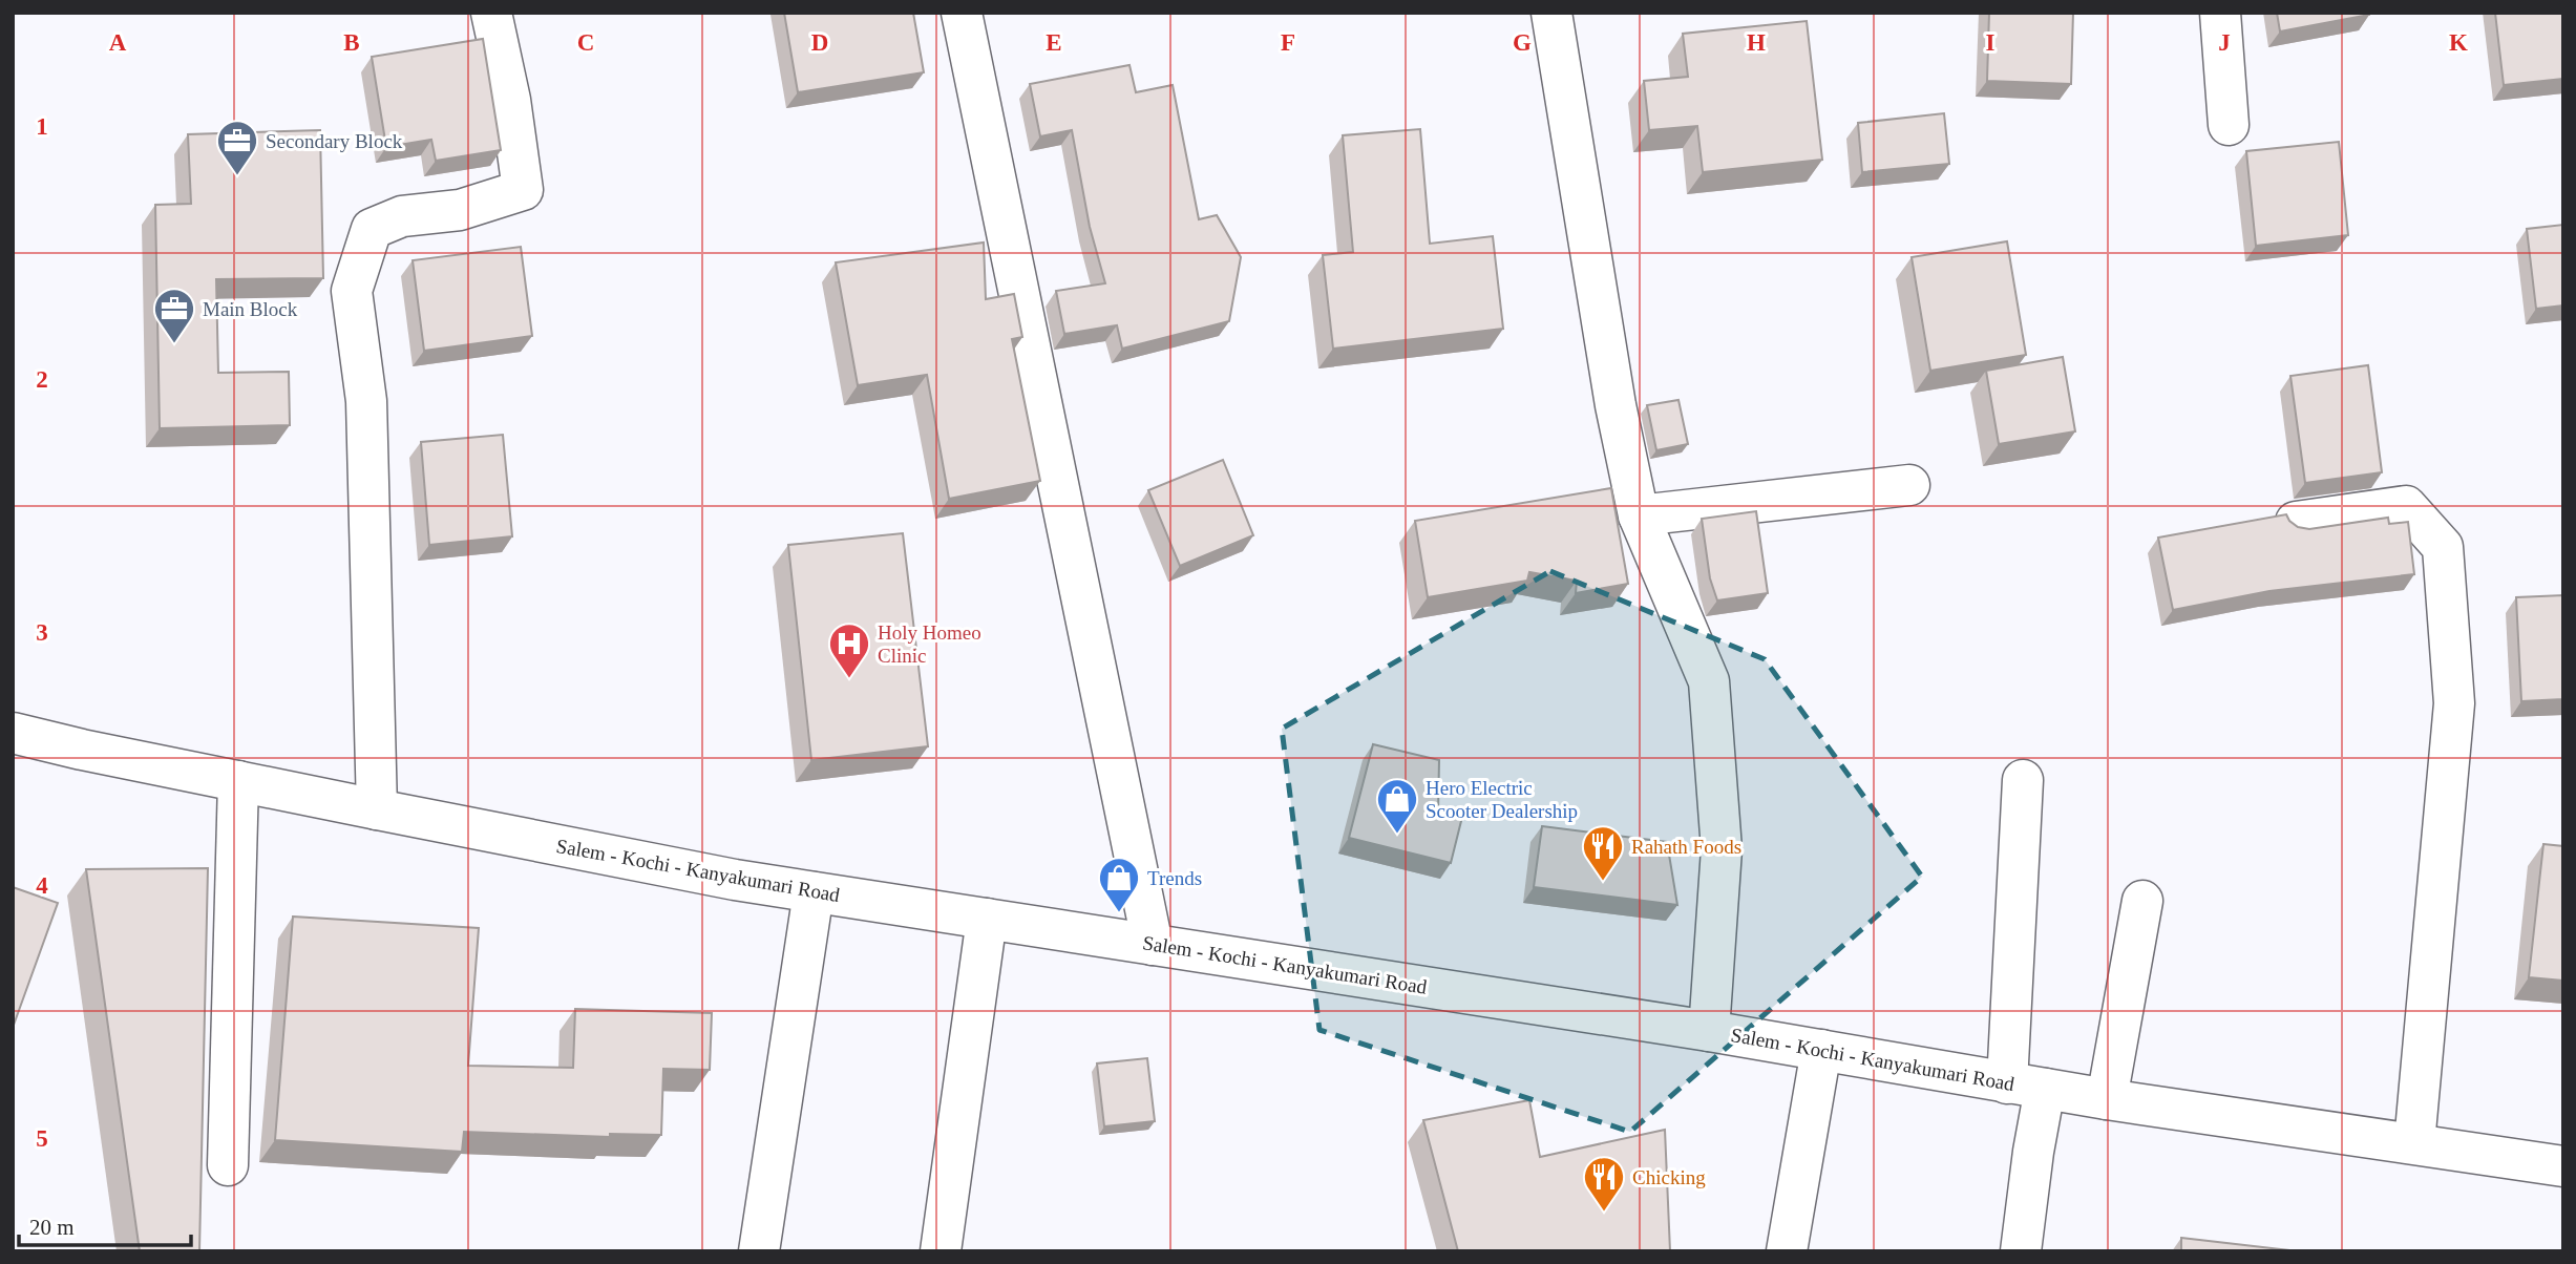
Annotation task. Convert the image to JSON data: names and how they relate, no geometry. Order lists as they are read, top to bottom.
{
  "streets": {
    "street": ["Salem - Kochi - Kanyakumari Road"]
  },
  "places": {
    "office": ["Secondary Block", "Main Block"],
    "hospital": ["Holy Homeo Clinic"],
    "shop": ["Hero Electric Scooter Dealership", "Trends"],
    "restaurant": ["Rahath Foods", "Chicking"]
  },
  "scale_bar": "20 m",
  "grid": {
    "columns": [
      "A",
      "B",
      "C",
      "D",
      "E",
      "F",
      "G",
      "H",
      "I",
      "J",
      "K"
    ],
    "rows": [
      "1",
      "2",
      "3",
      "4",
      "5"
    ]
  }
}
